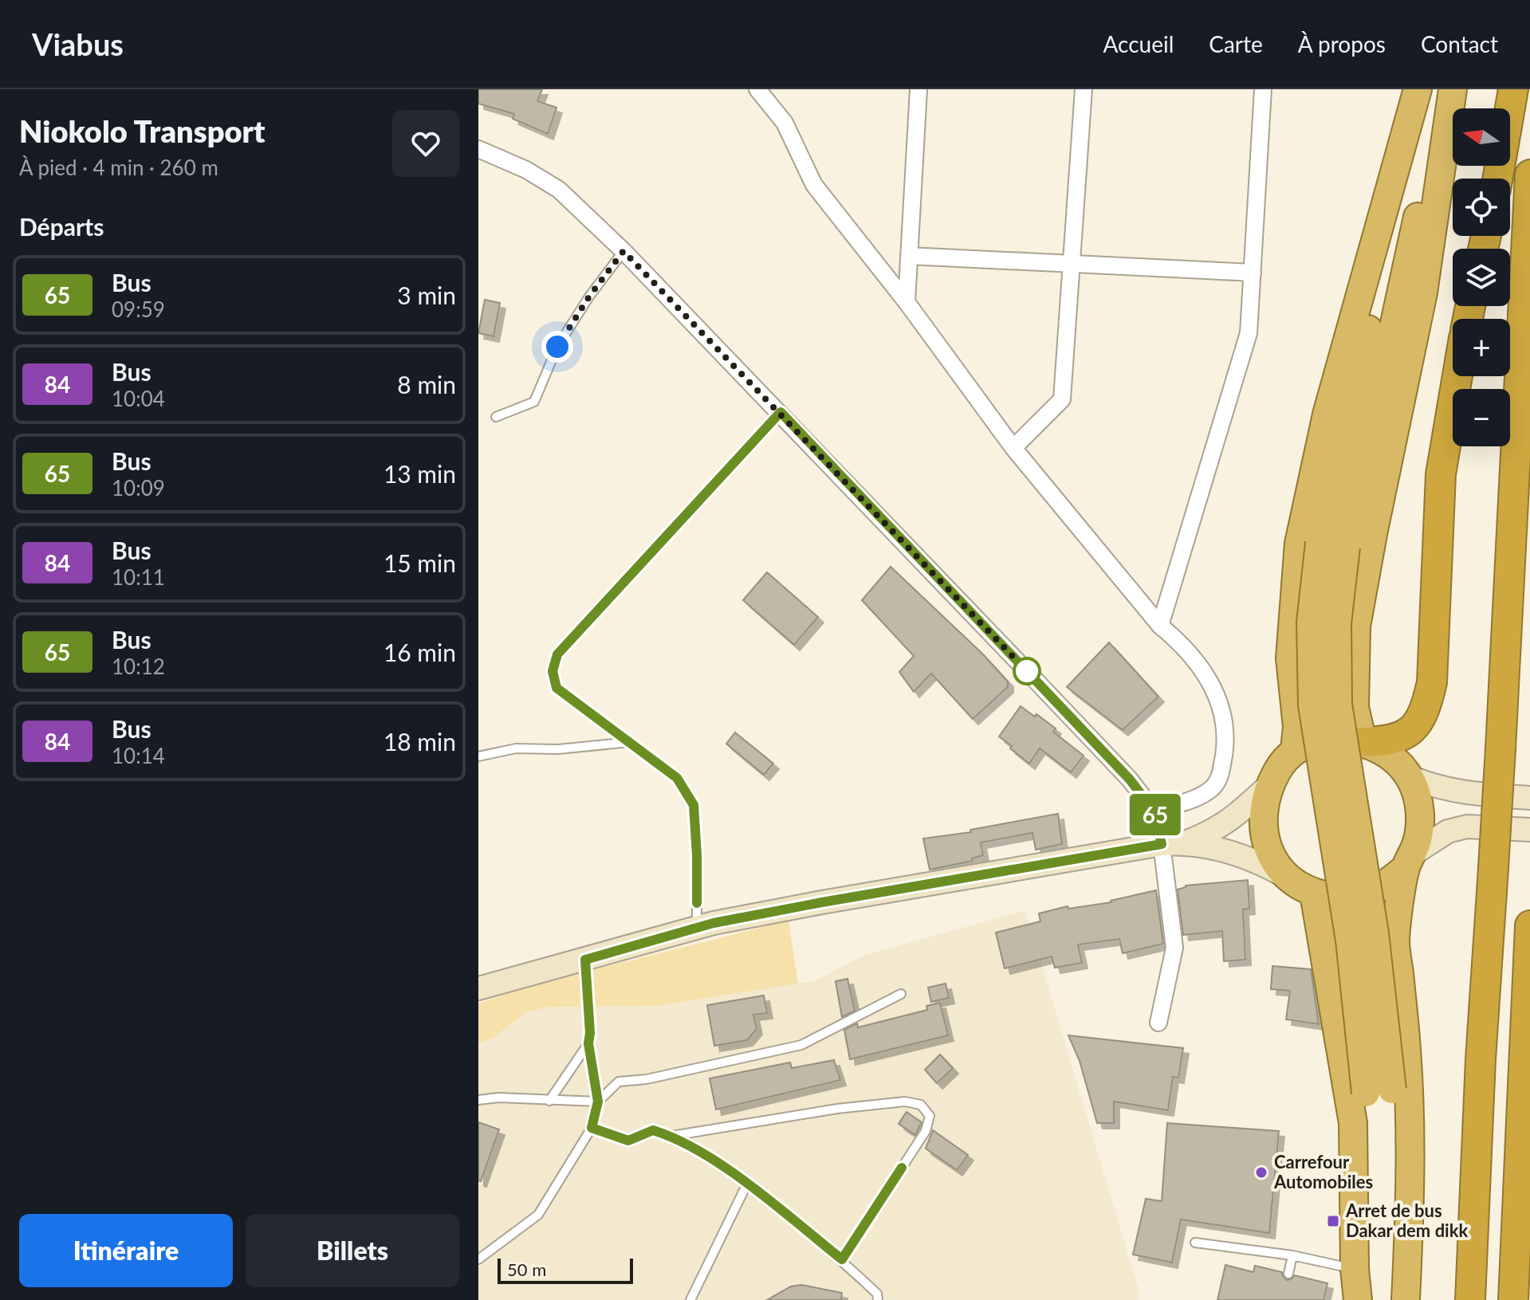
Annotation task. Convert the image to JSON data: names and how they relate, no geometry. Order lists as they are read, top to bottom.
{
  "places": {
    "other": ["Carrefour Automobiles"],
    "transit": ["Arret de bus Dakar dem dikk"]
  },
  "lines": ["bus line 65"],
  "scale_bar": "50 m",
  "north": "left",
  "page": {
    "header": "Viabus",
    "nav": [
      "Accueil",
      "Carte",
      "À propos",
      "Contact"
    ],
    "heading": [
      ["Niokolo Transport", "À pied · 4 min · 260 m"],
      "Départs"
    ],
    "on_map": "65",
    "map_buttons": ["+", "−"],
    "list": [
      {
        "mark": "65",
        "name": "Bus",
        "note": "09:59",
        "value": "3 min"
      },
      {
        "mark": "84",
        "name": "Bus",
        "note": "10:04",
        "value": "8 min"
      },
      {
        "mark": "65",
        "name": "Bus",
        "note": "10:09",
        "value": "13 min"
      },
      {
        "mark": "84",
        "name": "Bus",
        "note": "10:11",
        "value": "15 min"
      },
      {
        "mark": "65",
        "name": "Bus",
        "note": "10:12",
        "value": "16 min"
      },
      {
        "mark": "84",
        "name": "Bus",
        "note": "10:14",
        "value": "18 min"
      }
    ],
    "buttons": ["Itinéraire", "Billets"],
    "scale": "50 m"
  }
}
